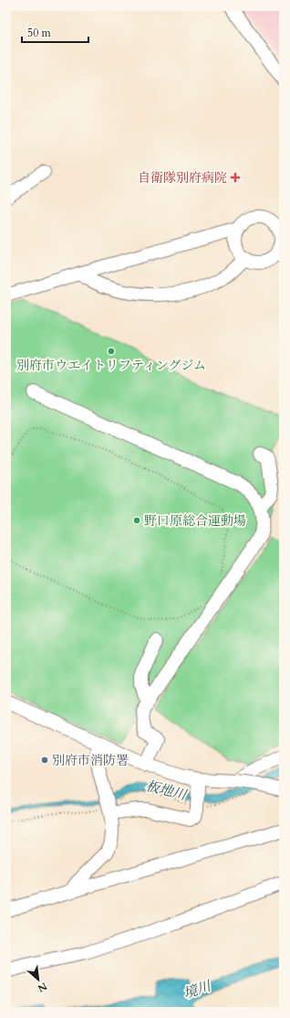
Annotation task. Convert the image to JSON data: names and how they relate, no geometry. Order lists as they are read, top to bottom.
{
  "water": ["板地川", "境川"],
  "places": {
    "health": ["自衛隊別府病院"],
    "other": ["別府市ウエイトリフティングジム", "野口原総合運動場", "別府市消防署"]
  },
  "scale_bar": "50 m",
  "north": "bottom right"
}
